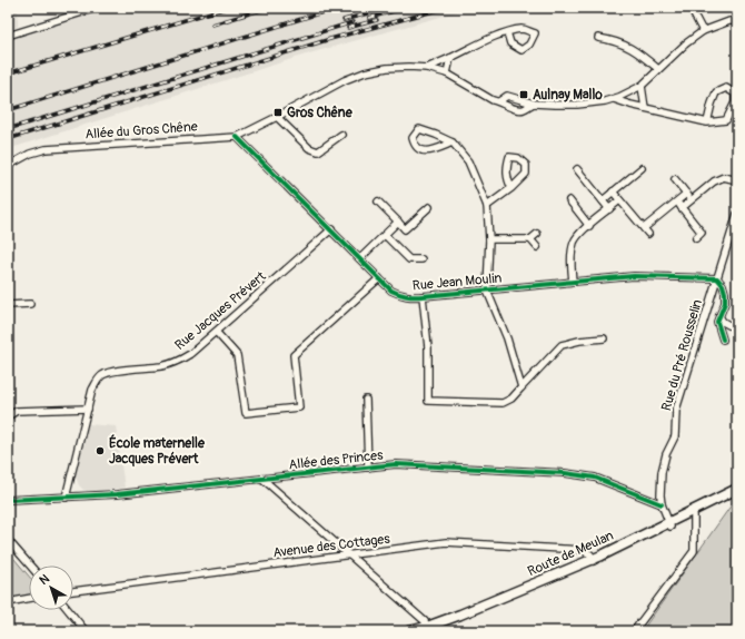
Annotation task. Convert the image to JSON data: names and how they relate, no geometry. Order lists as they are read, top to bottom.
{
  "streets": {
    "main road": ["Route de Meulan"],
    "street": [
      "Allée du Gros Chêne",
      "Rue Jean Moulin",
      "Rue Jacques Prévert",
      "Rue du Pré Rousselin",
      "Allée des Princes",
      "Avenue des Cottages"
    ]
  },
  "crossings": [
    ["Allée du Gros Chêne", "Rue Jean Moulin"],
    ["Rue Jean Moulin", "Rue Jacques Prévert"],
    ["Rue Jean Moulin", "Rue du Pré Rousselin"],
    ["Rue Jacques Prévert", "Allée des Princes"],
    ["Rue du Pré Rousselin", "Allée des Princes"],
    ["Avenue des Cottages", "Route de Meulan"]
  ],
  "places": {
    "transit": ["Aulnay Mallo", "Gros Chêne"],
    "other": ["École maternelle Jacques Prévert"]
  },
  "north": "top left"
}
